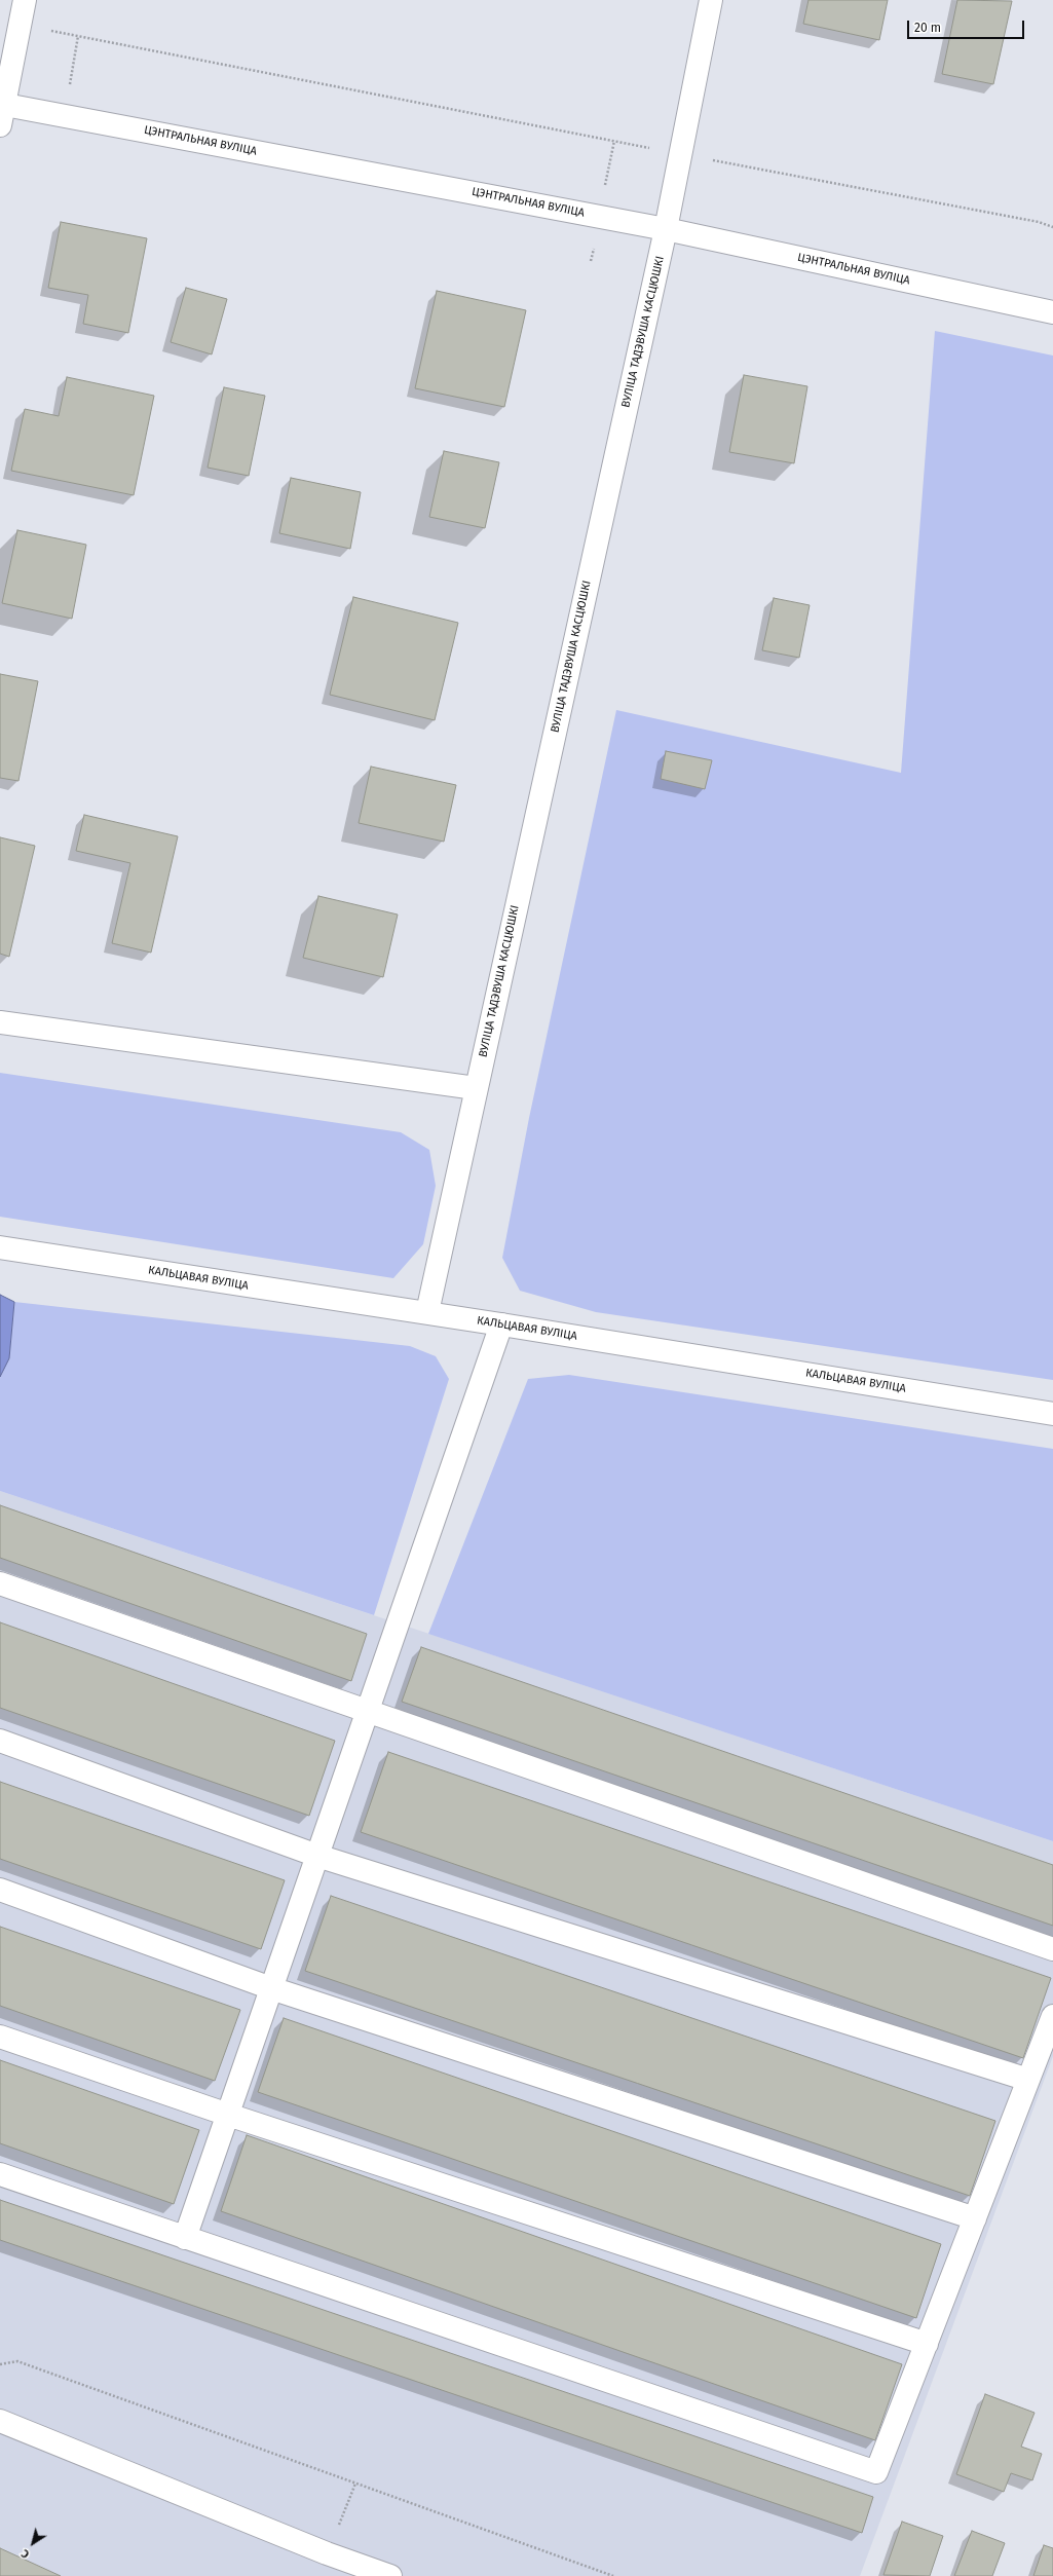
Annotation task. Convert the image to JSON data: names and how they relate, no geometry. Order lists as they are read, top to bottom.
{
  "streets": {
    "street": ["ЦЭНТРАЛЬНАЯ ВУЛІЦА", "ВУЛІЦА ТАДЭВУША КАСЦЮШКІ", "КАЛЬЦАВАЯ ВУЛІЦА"]
  },
  "crossings": [
    ["ЦЭНТРАЛЬНАЯ ВУЛІЦА", "ВУЛІЦА ТАДЭВУША КАСЦЮШКІ"],
    ["ВУЛІЦА ТАДЭВУША КАСЦЮШКІ", "КАЛЬЦАВАЯ ВУЛІЦА"]
  ],
  "scale_bar": "20 m",
  "north": "bottom left"
}
